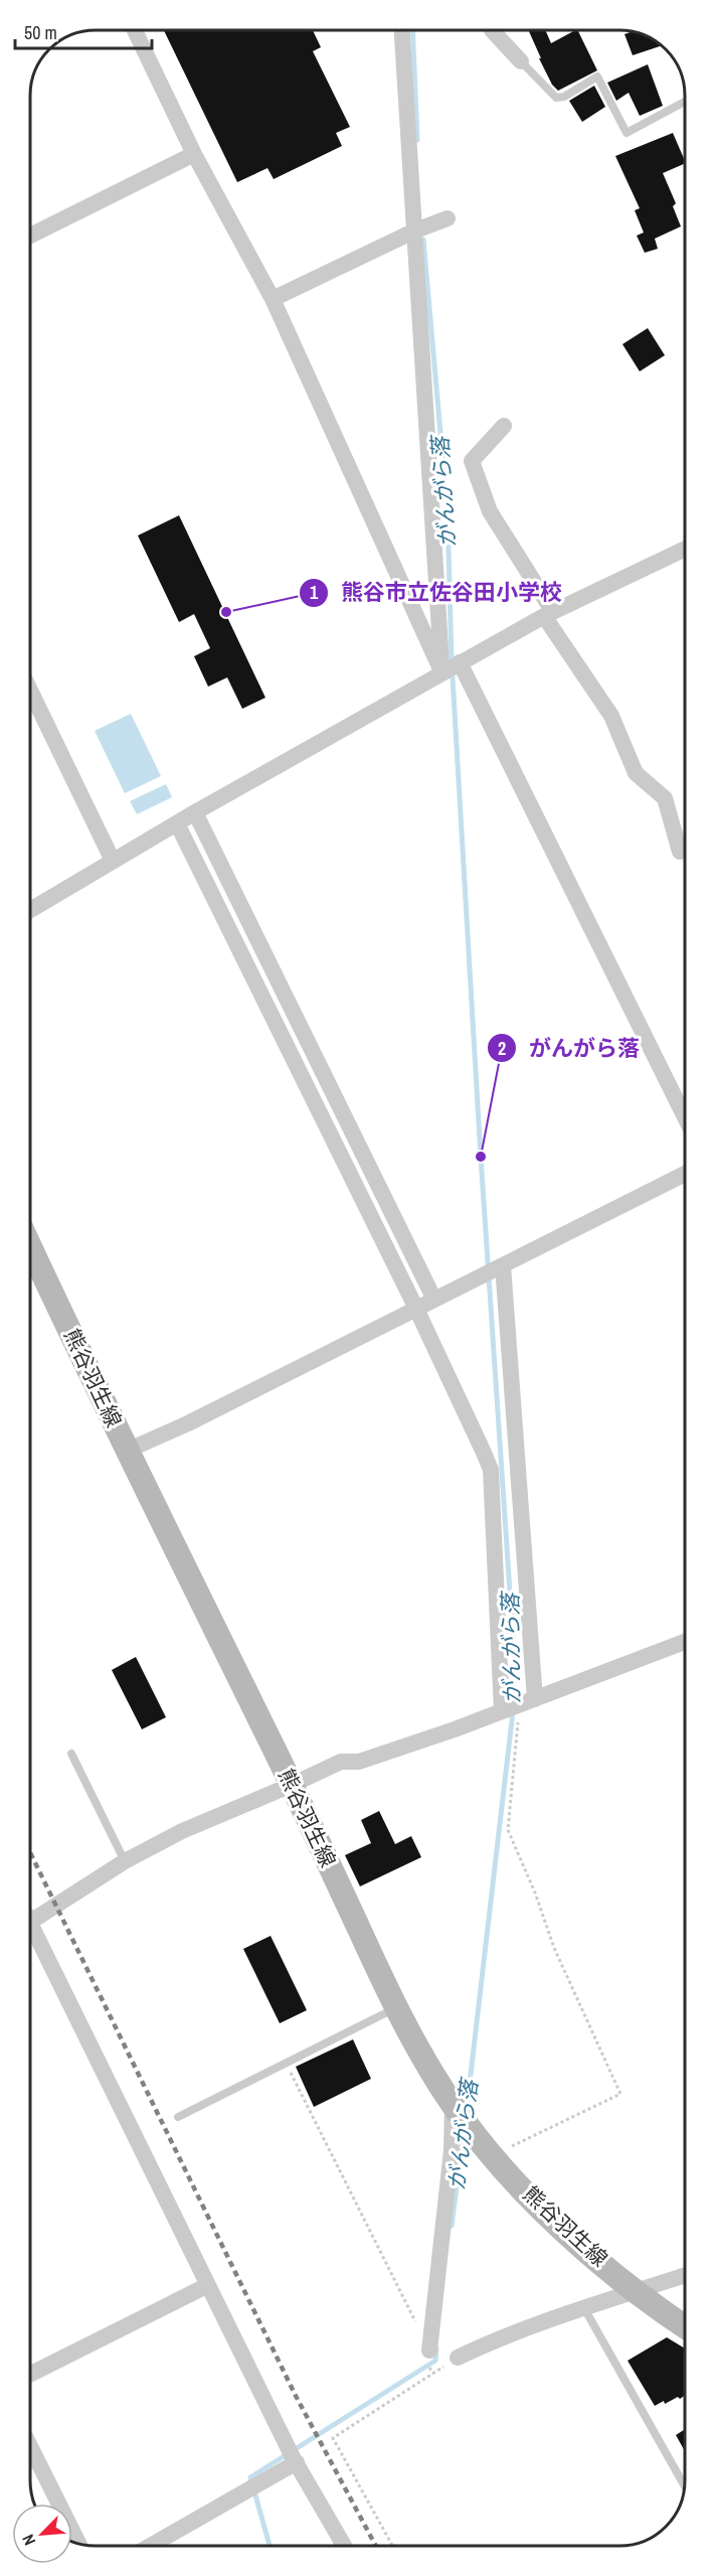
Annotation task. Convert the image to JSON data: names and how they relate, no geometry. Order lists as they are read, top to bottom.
{
  "streets": {
    "main road": ["熊谷羽生線"]
  },
  "water": ["がんがら落"],
  "places": ["熊谷市立佐谷田小学校", "がんがら落"],
  "scale_bar": "50 m",
  "north": "bottom left"
}
